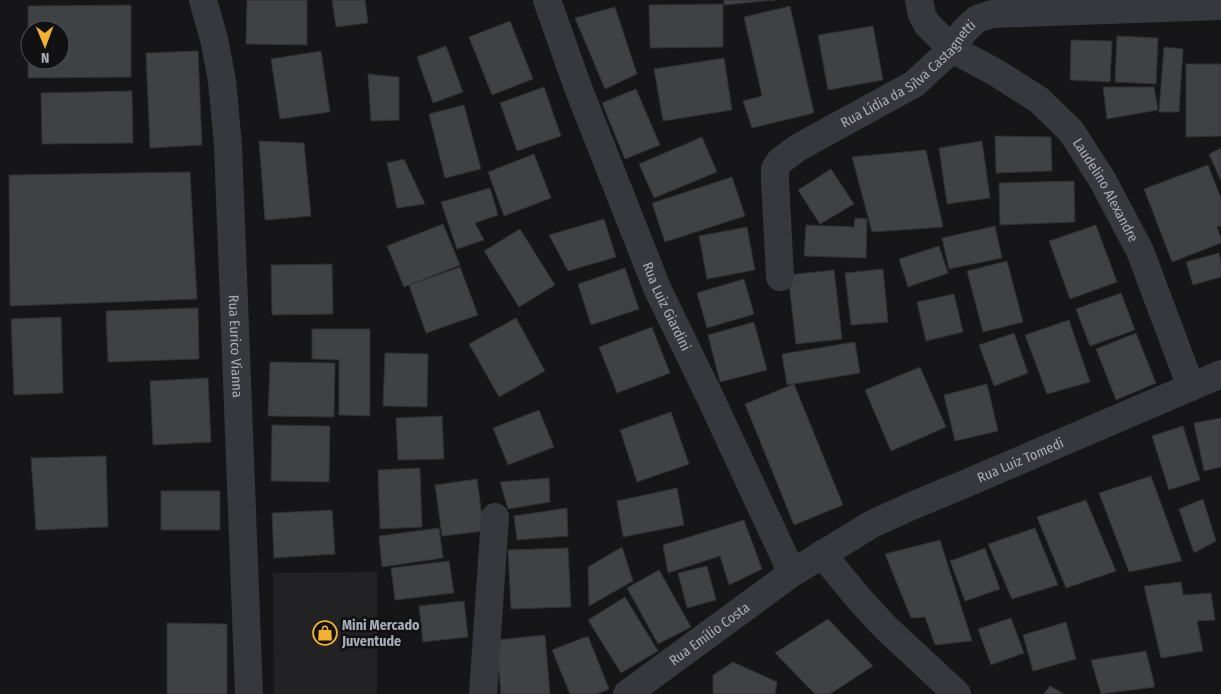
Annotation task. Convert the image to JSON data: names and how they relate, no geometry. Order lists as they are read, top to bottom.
{
  "streets": {
    "street": [
      "Rua Lídia da Silva Castagnetti",
      "Laudelino Alexandre",
      "Rua Luiz Giardini",
      "Rua Eurico Vianna",
      "Rua Luiz Tomedi",
      "Rua Emílio Costa"
    ]
  },
  "crossings": [
    ["Rua Lídia da Silva Castagnetti", "Laudelino Alexandre"],
    ["Laudelino Alexandre", "Rua Luiz Tomedi"],
    ["Rua Luiz Giardini", "Rua Emílio Costa"]
  ],
  "places": {
    "shop": ["Mini Mercado Juventude"]
  },
  "north": "bottom"
}
